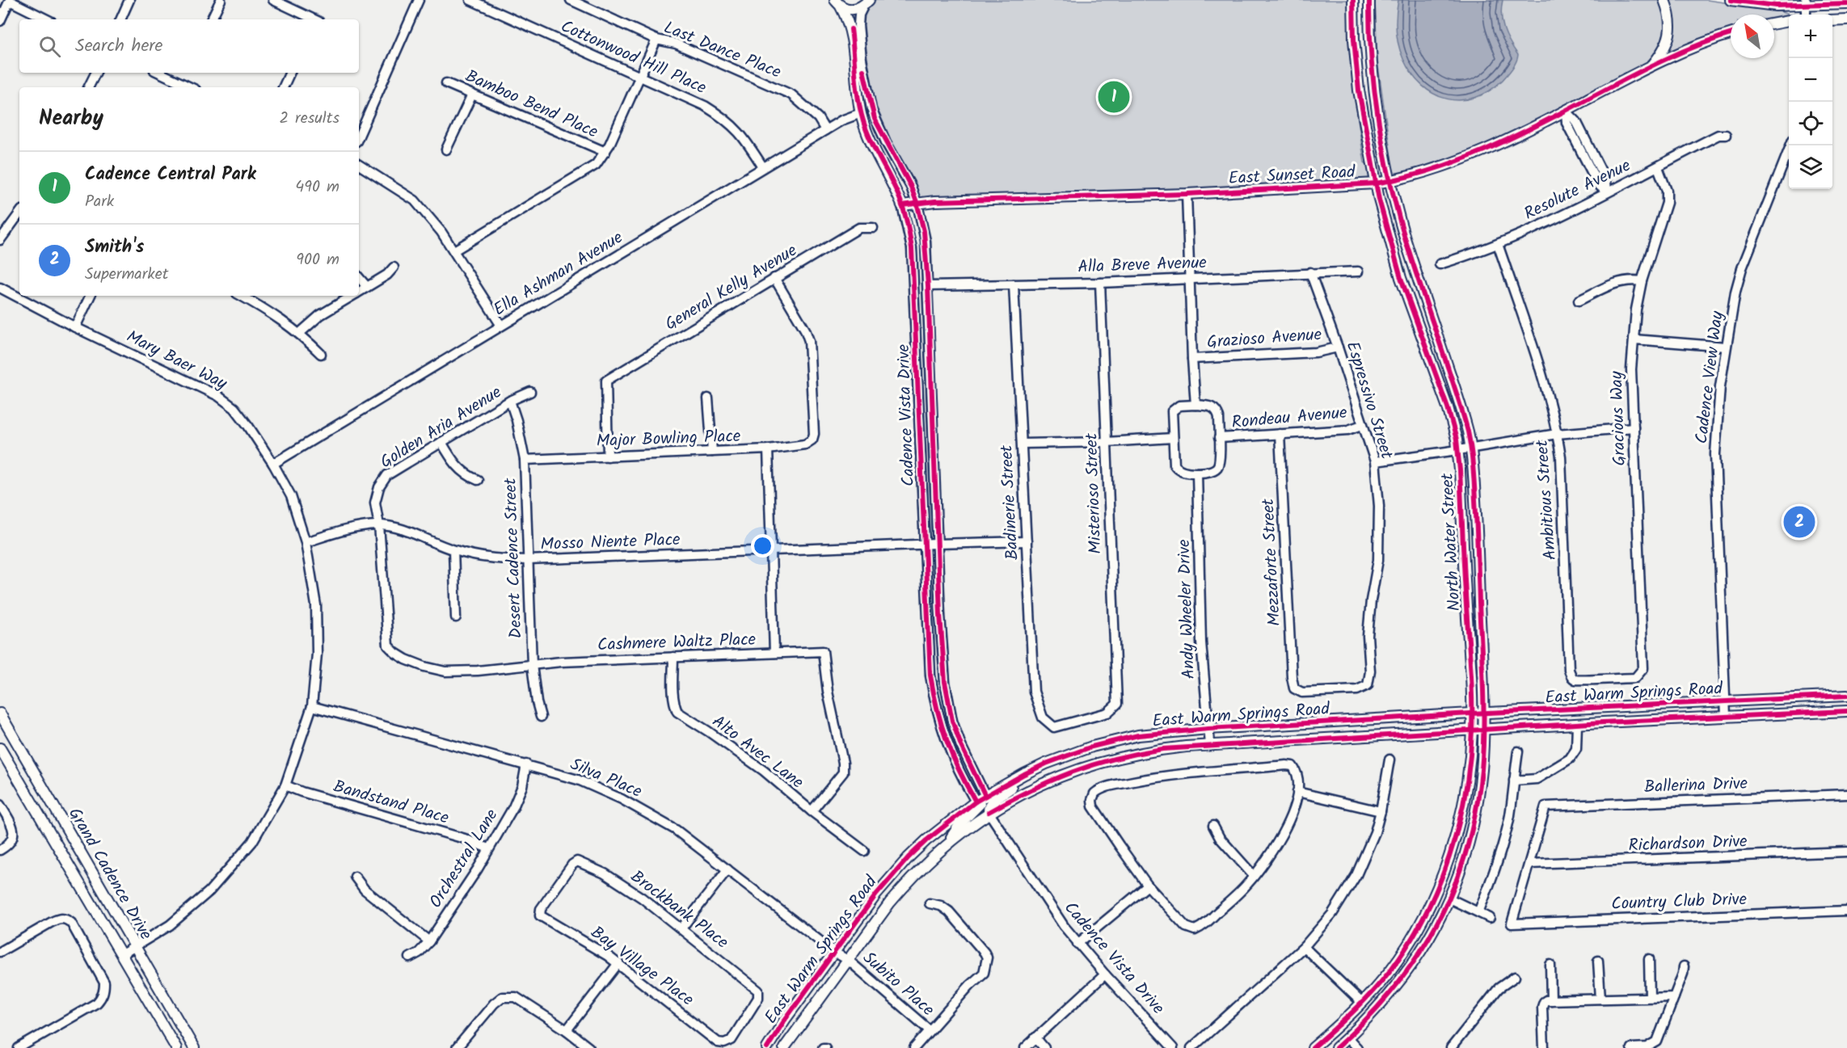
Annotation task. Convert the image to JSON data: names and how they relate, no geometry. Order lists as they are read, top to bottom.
{
  "streets": {
    "main road": [
      "East Sunset Road",
      "Cadence Vista Drive",
      "North Water Street",
      "East Warm Springs Road",
      "Grand Cadence Drive"
    ],
    "street": [
      "Last Dance Place",
      "Cottonwood Hill Place",
      "Bamboo Bend Place",
      "Resolute Avenue",
      "Alla Breve Avenue",
      "Ella Ashman Avenue",
      "General Kelly Avenue",
      "Grazioso Avenue",
      "Mary Baer Way",
      "Cadence View Way",
      "Espressivo Street",
      "Rondeau Avenue",
      "Gracious Way",
      "Golden Aria Avenue",
      "Major Bowling Place",
      "Misterioso Street",
      "Ambitious Street",
      "Badinerie Street",
      "Mosso Niente Place",
      "Desert Cadence Street",
      "Mezzaforte Street",
      "Andy Wheeler Drive",
      "Cashmere Waltz Place",
      "Alto Avec Lane",
      "Silva Place",
      "Ballerina Drive",
      "Bandstand Place",
      "Richardson Drive",
      "Orchestral Lane",
      "Country Club Drive",
      "Brockbank Place",
      "Bay Village Place",
      "Subito Place"
    ]
  },
  "crossings": [
    ["Last Dance Place", "Ella Ashman Avenue"],
    ["Cottonwood Hill Place", "Ella Ashman Avenue"],
    ["East Sunset Road", "Cadence Vista Drive"],
    ["East Sunset Road", "North Water Street"],
    ["Resolute Avenue", "Gracious Way"],
    ["Resolute Avenue", "Ambitious Street"],
    ["Alla Breve Avenue", "Espressivo Street"],
    ["Alla Breve Avenue", "Cadence Vista Drive"],
    ["Alla Breve Avenue", "Misterioso Street"],
    ["Alla Breve Avenue", "Badinerie Street"],
    ["Ella Ashman Avenue", "Mary Baer Way"],
    ["Ella Ashman Avenue", "Cadence Vista Drive"],
    ["General Kelly Avenue", "Major Bowling Place"],
    ["Grazioso Avenue", "Espressivo Street"],
    ["Mary Baer Way", "Mosso Niente Place"],
    ["Mary Baer Way", "Silva Place"],
    ["Mary Baer Way", "Bandstand Place"],
    ["Mary Baer Way", "Grand Cadence Drive"],
    ["Cadence View Way", "East Warm Springs Road"],
    ["Espressivo Street", "Rondeau Avenue"],
    ["Espressivo Street", "Mezzaforte Street"],
    ["Cadence Vista Drive", "Mosso Niente Place"],
    ["Cadence Vista Drive", "East Warm Springs Road"],
    ["Rondeau Avenue", "Mezzaforte Street"],
    ["Rondeau Avenue", "Andy Wheeler Drive"],
    ["Gracious Way", "Ambitious Street"],
    ["Golden Aria Avenue", "Mosso Niente Place"],
    ["Golden Aria Avenue", "Desert Cadence Street"],
    ["Golden Aria Avenue", "Cashmere Waltz Place"],
    ["Major Bowling Place", "Desert Cadence Street"],
    ["Misterioso Street", "Badinerie Street"],
    ["Badinerie Street", "Mosso Niente Place"],
    ["Mosso Niente Place", "Desert Cadence Street"],
    ["North Water Street", "East Warm Springs Road"],
    ["Desert Cadence Street", "Cashmere Waltz Place"],
    ["Andy Wheeler Drive", "East Warm Springs Road"],
    ["Cashmere Waltz Place", "Alto Avec Lane"],
    ["East Warm Springs Road", "Silva Place"],
    ["East Warm Springs Road", "Subito Place"],
    ["Silva Place", "Orchestral Lane"],
    ["Silva Place", "Subito Place"],
    ["Ballerina Drive", "Richardson Drive"],
    ["Ballerina Drive", "Country Club Drive"],
    ["Bandstand Place", "Orchestral Lane"],
    ["Richardson Drive", "Country Club Drive"],
    ["Brockbank Place", "Bay Village Place"]
  ],
  "north": "top left",
  "page": {
    "map_buttons": ["+", "−"],
    "search": "Search here",
    "pins": ["1", "2"],
    "heading": ["Nearby", "2 results"],
    "list": [
      {
        "mark": "1",
        "name": "Cadence Central Park",
        "note": "Park",
        "value": "490 m"
      },
      {
        "mark": "2",
        "name": "Smith's",
        "note": "Supermarket",
        "value": "900 m"
      }
    ]
  }
}
